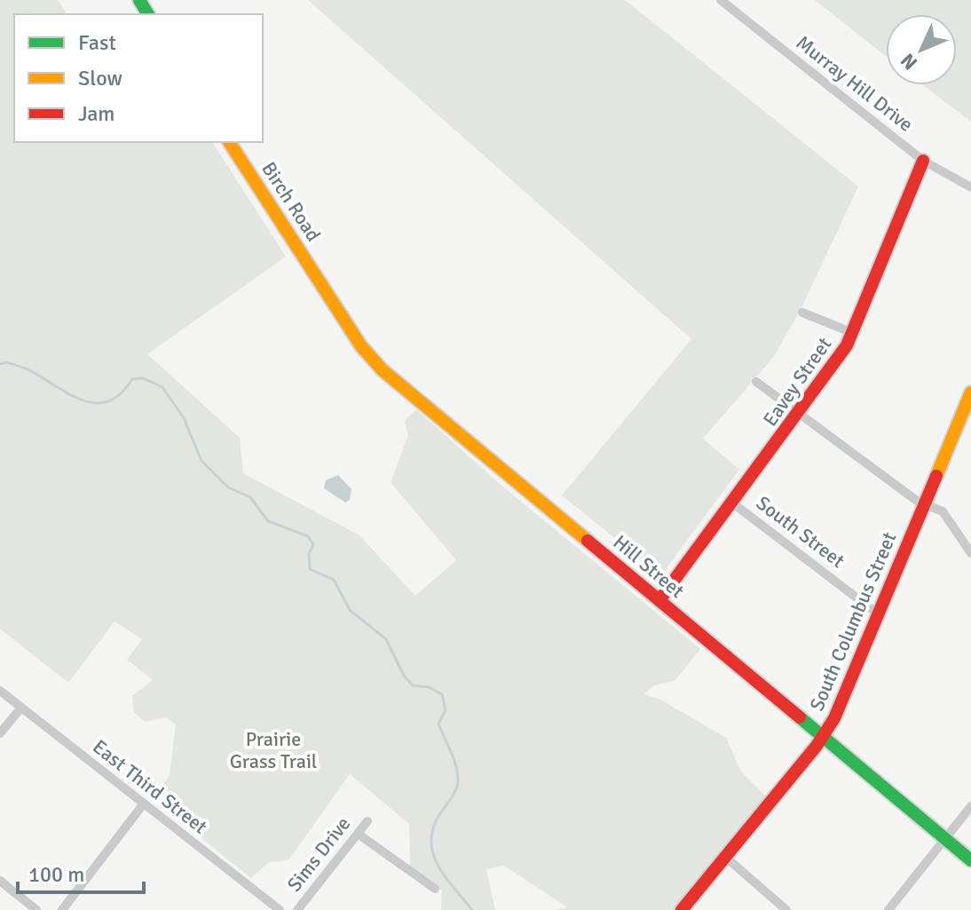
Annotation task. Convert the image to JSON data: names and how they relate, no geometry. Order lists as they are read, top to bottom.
{
  "streets": {
    "street": [
      "Murray Hill Drive",
      "Birch Road",
      "Eavey Street",
      "South Street",
      "Hill Street",
      "South Columbus Street",
      "East Third Street",
      "Sims Drive"
    ]
  },
  "crossings": [
    ["Murray Hill Drive", "Eavey Street"],
    ["Birch Road", "Hill Street"],
    ["Eavey Street", "South Street"],
    ["Eavey Street", "Hill Street"],
    ["South Street", "South Columbus Street"],
    ["Hill Street", "South Columbus Street"]
  ],
  "parks": ["Prairie Grass Trail"],
  "legend": ["Fast", "Slow", "Jam"],
  "scale_bar": "100 m",
  "north": "bottom left"
}
